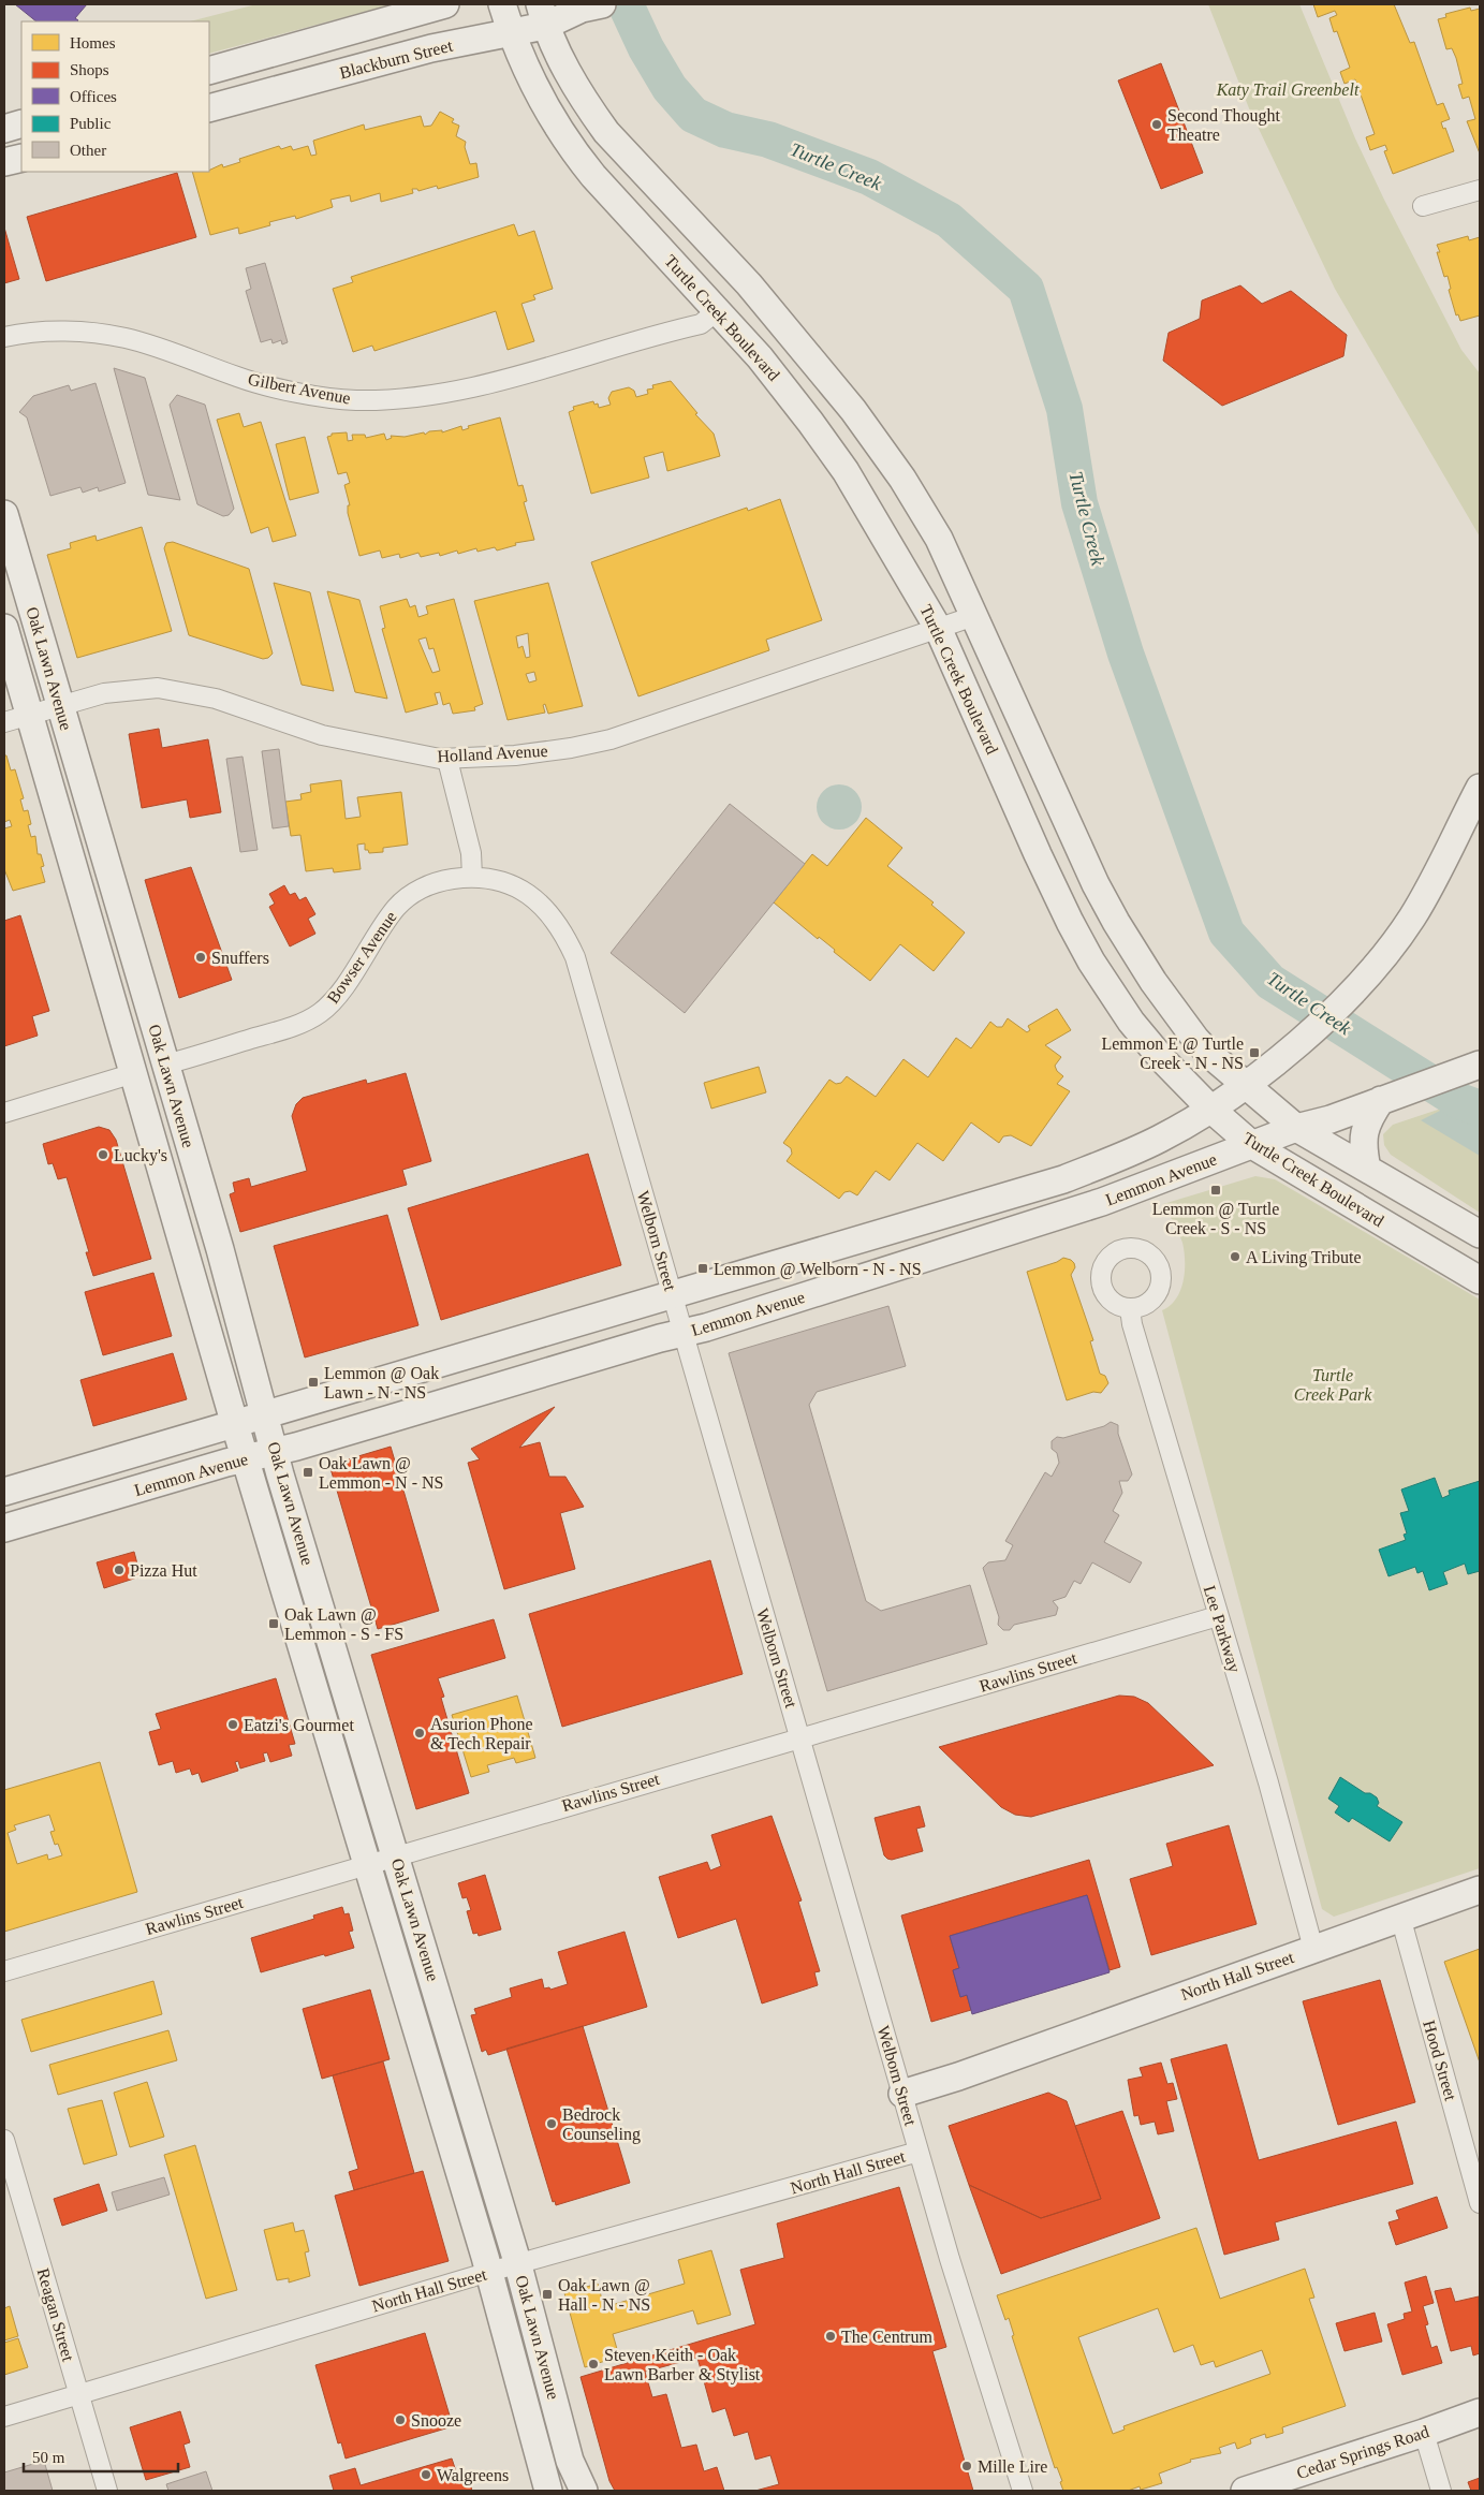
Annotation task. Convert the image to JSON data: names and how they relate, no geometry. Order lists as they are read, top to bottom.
{
  "streets": {
    "main road": [
      "Blackburn Street",
      "Turtle Creek Boulevard",
      "Oak Lawn Avenue",
      "Lemmon Avenue",
      "North Hall Street",
      "Cedar Springs Road"
    ],
    "street": [
      "Gilbert Avenue",
      "Holland Avenue",
      "Bowser Avenue",
      "Welborn Street",
      "Lee Parkway",
      "Rawlins Street",
      "Hood Street",
      "Reagan Street"
    ]
  },
  "crossings": [
    ["Blackburn Street", "Turtle Creek Boulevard"],
    ["Turtle Creek Boulevard", "Gilbert Avenue"],
    ["Turtle Creek Boulevard", "Holland Avenue"],
    ["Turtle Creek Boulevard", "Lemmon Avenue"],
    ["Oak Lawn Avenue", "Holland Avenue"],
    ["Oak Lawn Avenue", "Bowser Avenue"],
    ["Oak Lawn Avenue", "Lemmon Avenue"],
    ["Oak Lawn Avenue", "Rawlins Street"],
    ["Oak Lawn Avenue", "North Hall Street"],
    ["Bowser Avenue", "Welborn Street"],
    ["Lemmon Avenue", "Welborn Street"],
    ["Welborn Street", "Rawlins Street"],
    ["Welborn Street", "North Hall Street"],
    ["Lee Parkway", "Rawlins Street"],
    ["Lee Parkway", "North Hall Street"],
    ["North Hall Street", "Hood Street"],
    ["North Hall Street", "Reagan Street"]
  ],
  "water": ["Turtle Creek"],
  "parks": ["Katy Trail Greenbelt", "Turtle Creek Park"],
  "places": {
    "other": [
      "Second Thought Theatre",
      "Snuffers",
      "Lucky's",
      "A Living Tribute",
      "Pizza Hut",
      "Eatzi's Gourmet",
      "Asurion Phone & Tech Repair",
      "Bedrock Counseling",
      "The Centrum",
      "Steven Keith - Oak Lawn Barber & Stylist",
      "Snooze",
      "Mille Lire",
      "Walgreens"
    ],
    "transit": [
      "Lemmon E @ Turtle Creek - N - NS",
      "Lemmon @ Turtle Creek - S - NS",
      "Lemmon @ Welborn - N - NS",
      "Lemmon @ Oak Lawn - N - NS",
      "Oak Lawn @ Lemmon - N - NS",
      "Oak Lawn @ Lemmon - S - FS",
      "Oak Lawn @ Hall - N - NS"
    ]
  },
  "legend": [
    "Homes",
    "Shops",
    "Offices",
    "Public",
    "Other"
  ],
  "scale_bar": "50 m"
}
